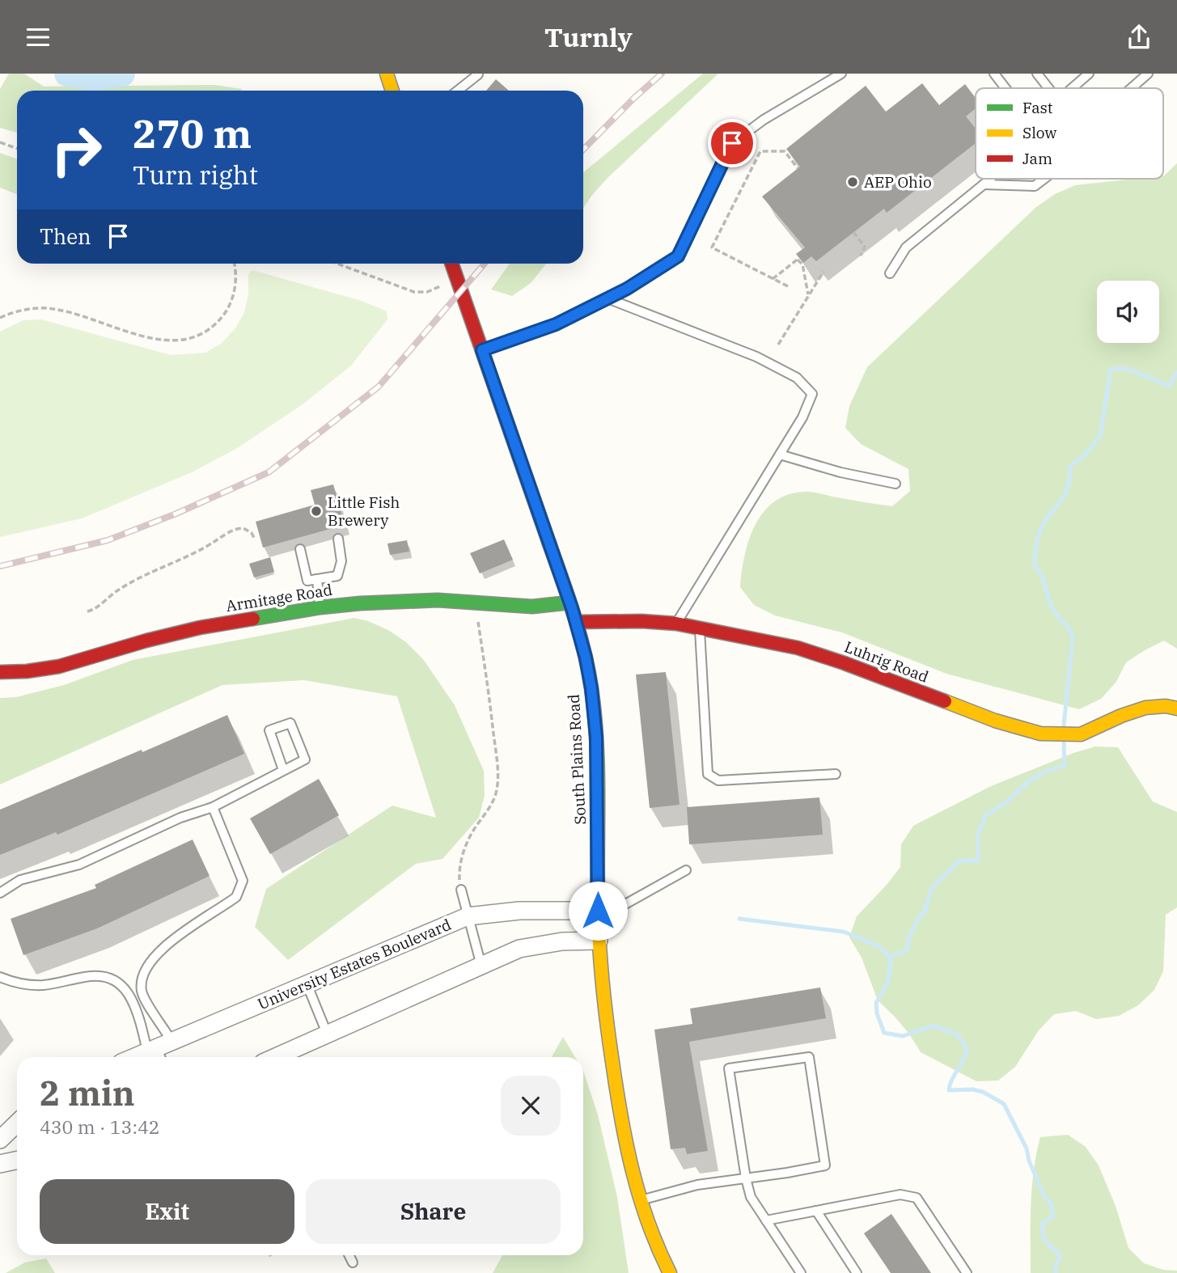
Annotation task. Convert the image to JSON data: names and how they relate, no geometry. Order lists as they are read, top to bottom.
{
  "streets": {
    "street": [
      "Armitage Road",
      "Luhrig Road",
      "South Plains Road",
      "University Estates Boulevard"
    ]
  },
  "crossings": [
    ["Armitage Road", "South Plains Road"],
    ["Luhrig Road", "South Plains Road"],
    ["South Plains Road", "University Estates Boulevard"]
  ],
  "places": ["AEP Ohio", "Little Fish Brewery"],
  "legend": ["Fast", "Slow", "Jam"],
  "page": {
    "header": "Turnly",
    "turn": ["270 m", "Turn right"],
    "then": "Then",
    "heading": ["2 min", "430 m · 13:42"],
    "buttons": ["Exit", "Share"]
  }
}
